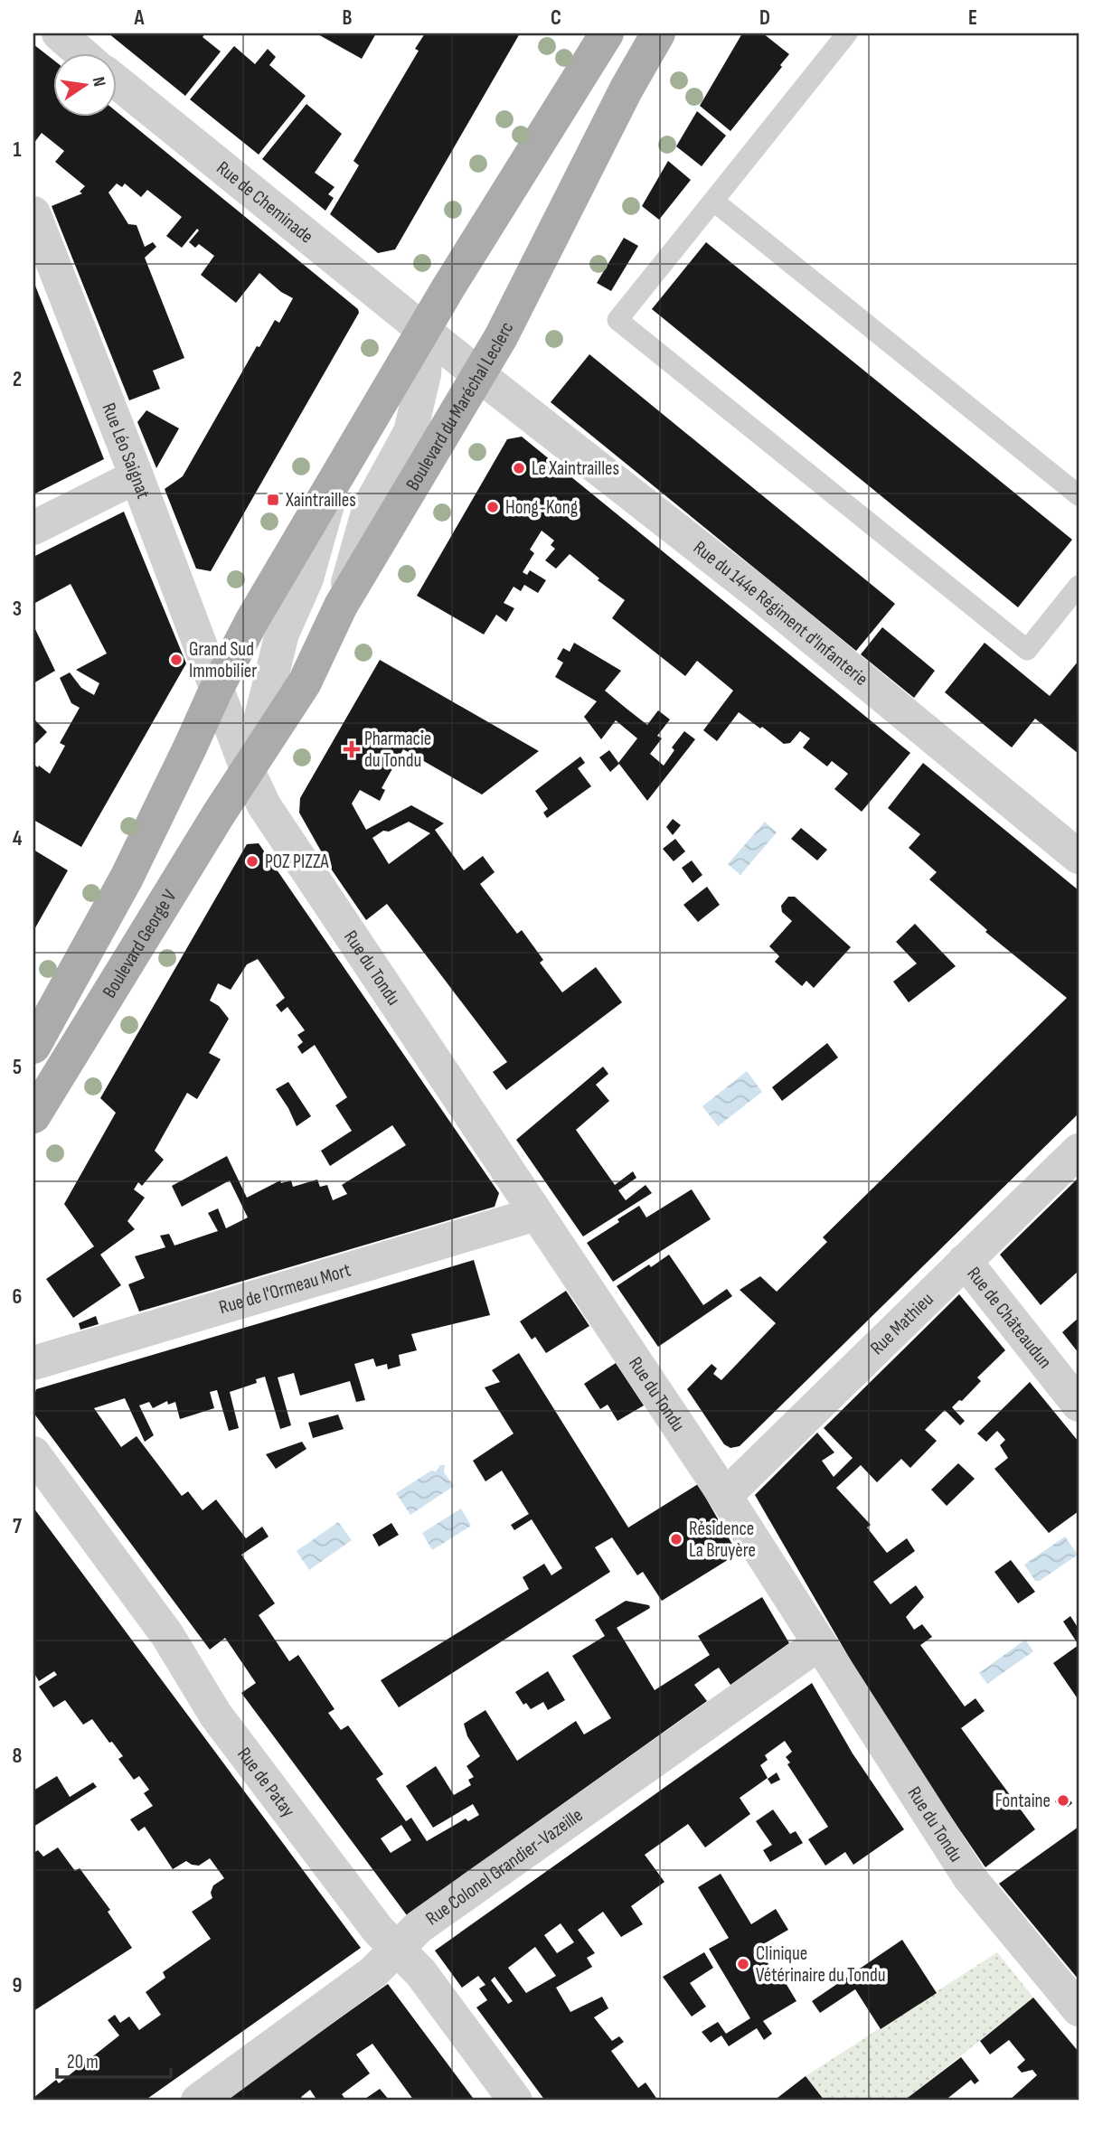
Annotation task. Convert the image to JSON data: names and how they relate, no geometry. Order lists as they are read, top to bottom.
{
  "streets": {
    "main road": ["Boulevard du Maréchal Leclerc", "Boulevard George V"],
    "street": [
      "Rue de Cheminade",
      "Rue Léo Saignat",
      "Rue du 144e Régiment d'Infanterie",
      "Rue du Tondu",
      "Rue de l'Ormeau Mort",
      "Rue de Châteaudun",
      "Rue Mathieu",
      "Rue de Patay",
      "Rue Colonel Grandier-Vazeille"
    ]
  },
  "crossings": [
    ["Rue de Cheminade", "Boulevard du Maréchal Leclerc"],
    ["Rue de Cheminade", "Rue du 144e Régiment d'Infanterie"],
    ["Boulevard du Maréchal Leclerc", "Rue Léo Saignat"],
    ["Boulevard du Maréchal Leclerc", "Rue du 144e Régiment d'Infanterie"],
    ["Boulevard du Maréchal Leclerc", "Boulevard George V"],
    ["Boulevard du Maréchal Leclerc", "Rue du Tondu"],
    ["Rue Léo Saignat", "Boulevard George V"],
    ["Rue Léo Saignat", "Rue du Tondu"],
    ["Boulevard George V", "Rue du Tondu"],
    ["Rue du Tondu", "Rue de l'Ormeau Mort"],
    ["Rue du Tondu", "Rue Mathieu"],
    ["Rue du Tondu", "Rue Colonel Grandier-Vazeille"],
    ["Rue de Châteaudun", "Rue Mathieu"],
    ["Rue de Patay", "Rue Colonel Grandier-Vazeille"]
  ],
  "places": {
    "other": [
      "Le Xaintrailles",
      "Hong-Kong",
      "Grand Sud Immobilier",
      "POZ PIZZA",
      "Résidence La Bruyère",
      "Fontaine",
      "Clinique Vétérinaire du Tondu"
    ],
    "transit": ["Xaintrailles"],
    "health": ["Pharmacie du Tondu"]
  },
  "scale_bar": "20 m",
  "north": "right",
  "grid": {
    "columns": [
      "A",
      "B",
      "C",
      "D",
      "E"
    ],
    "rows": [
      "1",
      "2",
      "3",
      "4",
      "5",
      "6",
      "7",
      "8",
      "9"
    ]
  }
}
